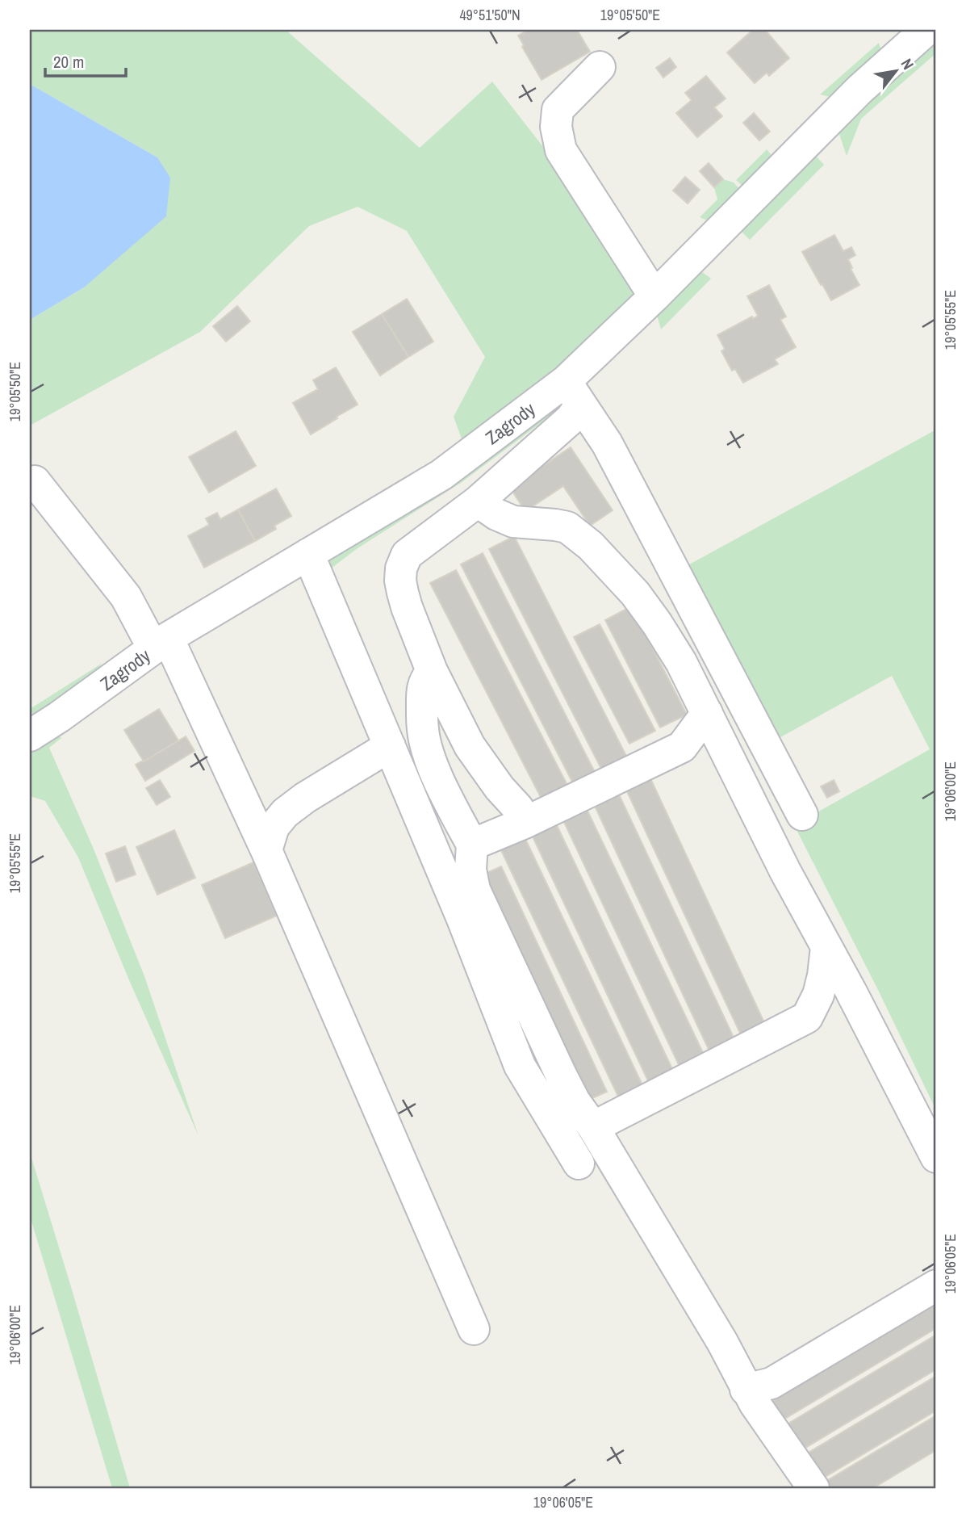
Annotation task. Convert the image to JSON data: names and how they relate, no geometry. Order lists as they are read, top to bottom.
{
  "streets": {
    "street": ["Zagrody"]
  },
  "scale_bar": "20 m",
  "north": "top right",
  "coordinates": [
    "49°51'50\"N",
    "19°05'50\"E",
    "19°05'55\"E",
    "19°06'00\"E",
    "19°06'05\"E"
  ]
}
